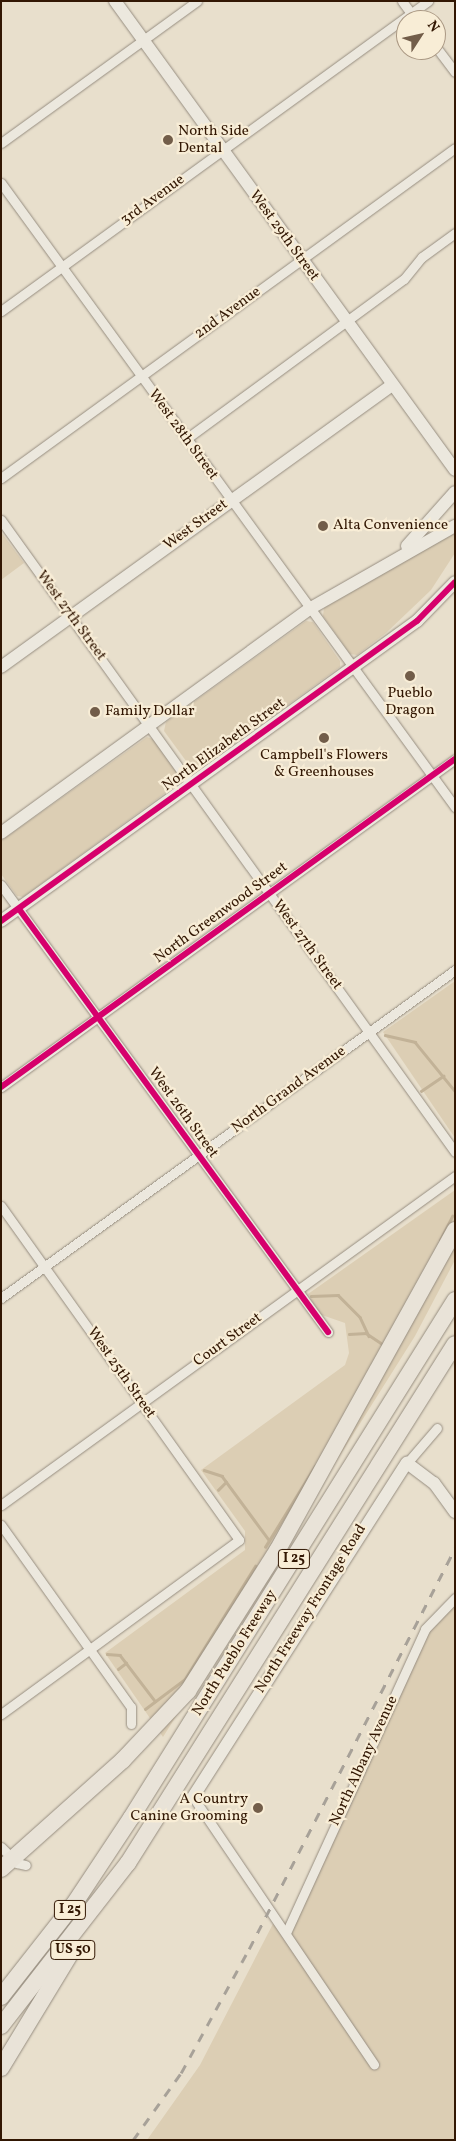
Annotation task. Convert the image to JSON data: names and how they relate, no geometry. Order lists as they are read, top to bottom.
{
  "streets": {
    "highway": ["I 25", "North Pueblo Freeway", "US 50"],
    "street": [
      "3rd Avenue",
      "West 29th Street",
      "2nd Avenue",
      "West 28th Street",
      "West Street",
      "West 27th Street",
      "North Elizabeth Street",
      "North Greenwood Street",
      "North Grand Avenue",
      "West 26th Street",
      "Court Street",
      "West 25th Street",
      "North Freeway Frontage Road",
      "North Albany Avenue"
    ]
  },
  "crossings": [
    ["3rd Avenue", "West 29th Street"],
    ["3rd Avenue", "West 28th Street"],
    ["West 29th Street", "2nd Avenue"],
    ["West 29th Street", "West Street"],
    ["2nd Avenue", "West 28th Street"],
    ["West 28th Street", "West Street"],
    ["West 28th Street", "North Elizabeth Street"],
    ["West 28th Street", "North Greenwood Street"],
    ["West Street", "West 27th Street"],
    ["West 27th Street", "North Elizabeth Street"],
    ["West 27th Street", "North Greenwood Street"],
    ["West 27th Street", "North Grand Avenue"],
    ["North Elizabeth Street", "West 26th Street"],
    ["North Greenwood Street", "West 26th Street"],
    ["North Grand Avenue", "West 26th Street"],
    ["North Grand Avenue", "West 25th Street"],
    ["West 26th Street", "Court Street"],
    ["Court Street", "West 25th Street"],
    ["North Pueblo Freeway", "US 50"]
  ],
  "places": [
    "North Side Dental",
    "Alta Convenience",
    "Pueblo Dragon",
    "Family Dollar",
    "Campbell's Flowers & Greenhouses",
    "A Country Canine Grooming"
  ],
  "north": "top right"
}
